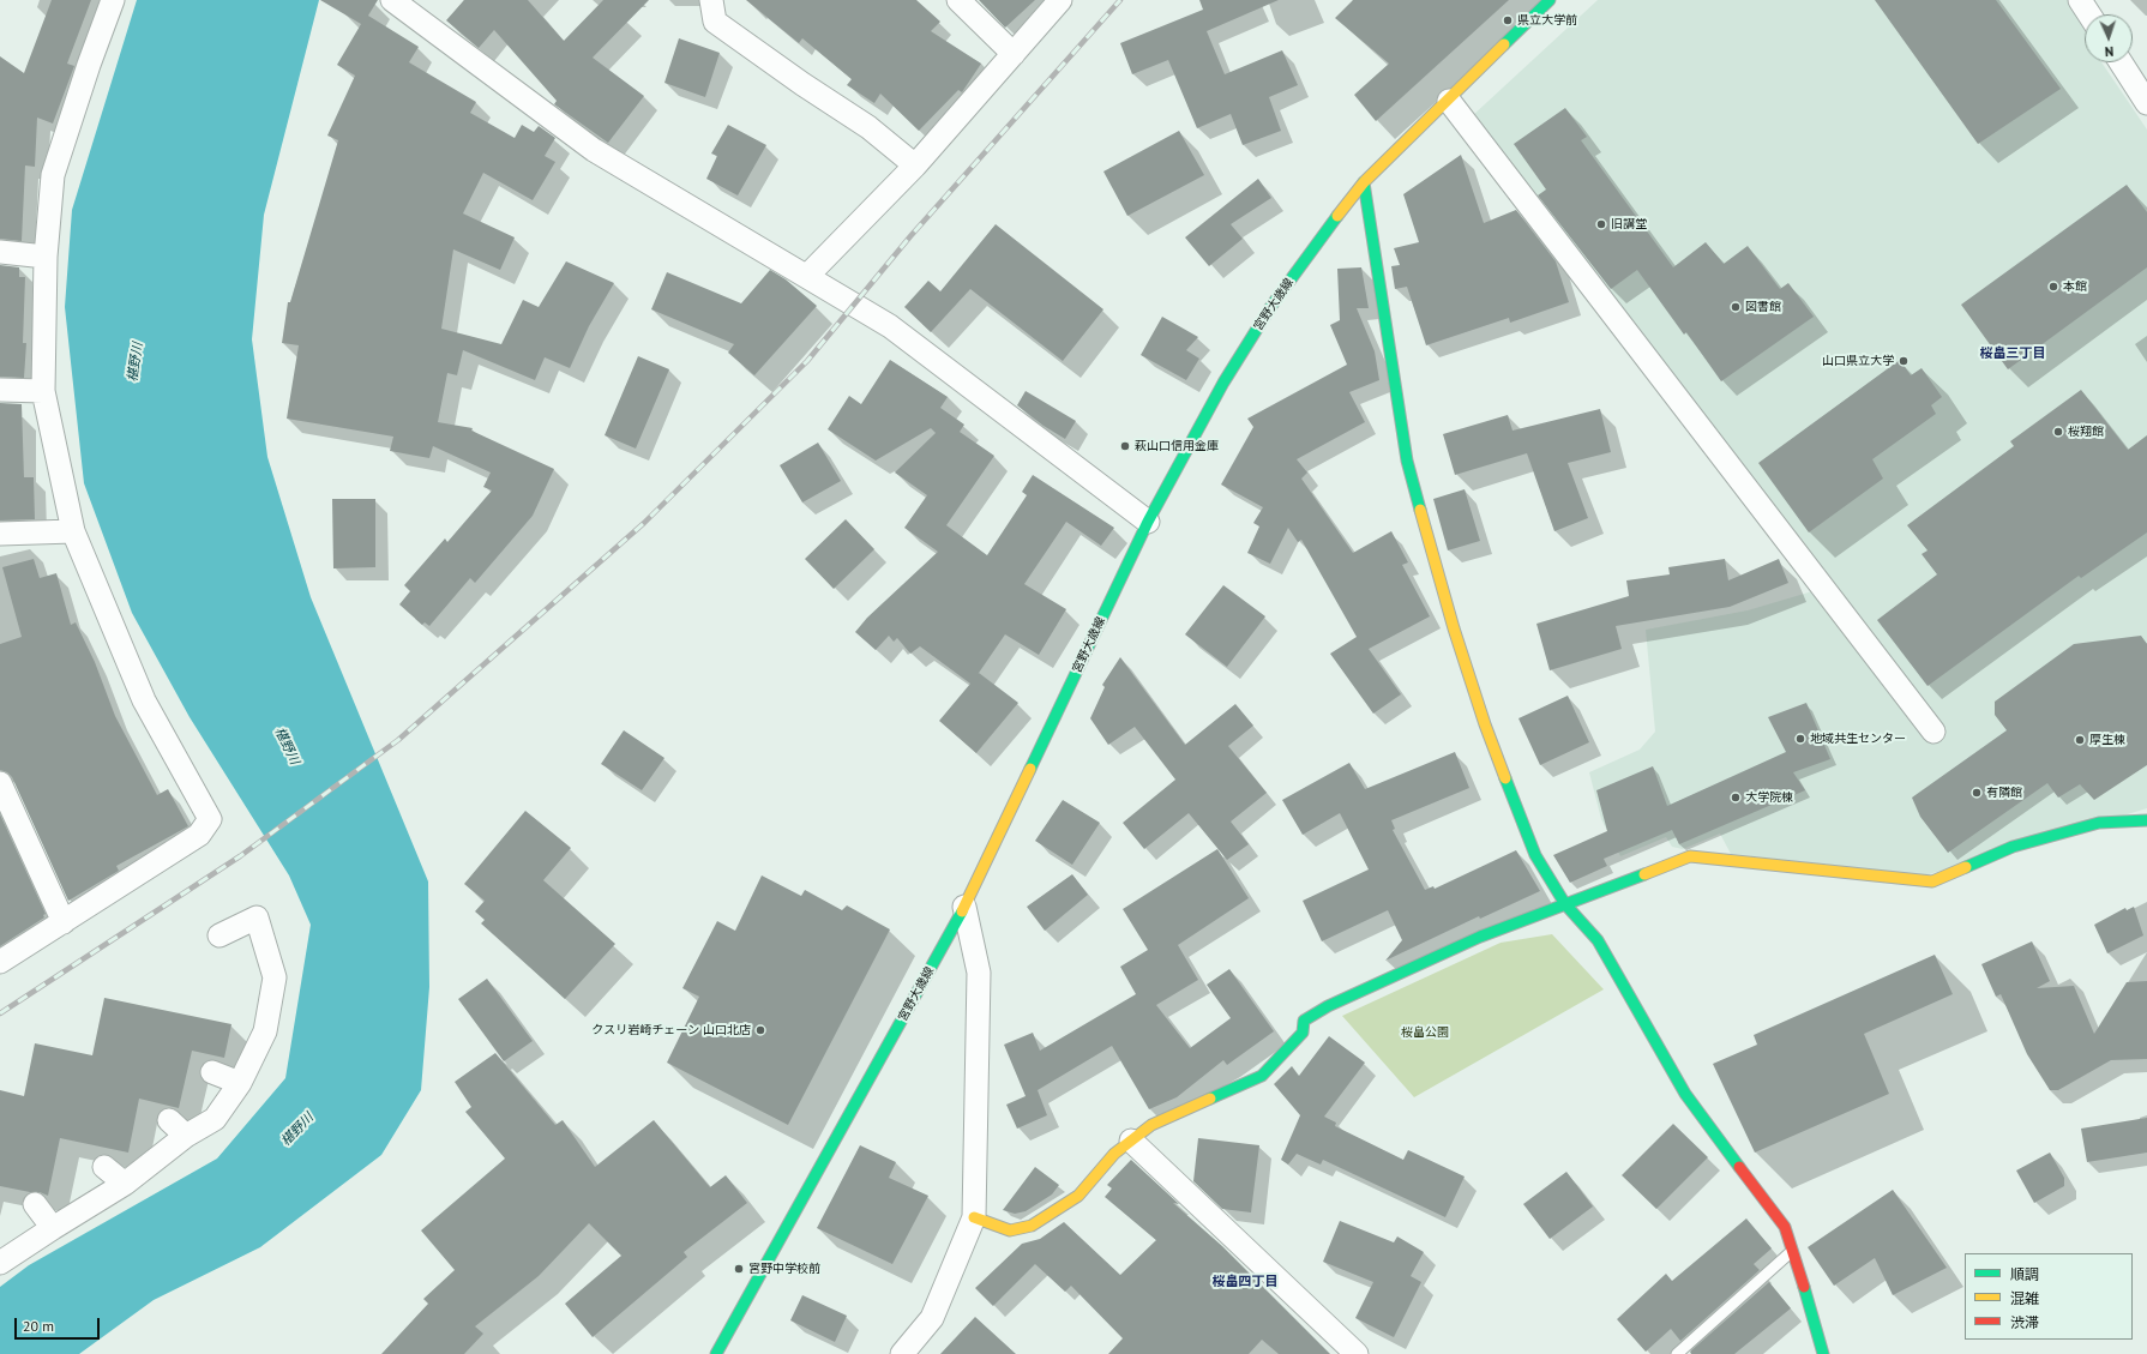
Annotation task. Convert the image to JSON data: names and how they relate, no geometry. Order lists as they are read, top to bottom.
{
  "streets": {
    "street": ["宮野大歳線"]
  },
  "districts": ["桜畠三丁目", "桜畠四丁目"],
  "water": ["椹野川"],
  "parks": ["桜畠公園"],
  "places": [
    "県立大学前",
    "旧講堂",
    "本館",
    "図書館",
    "山口県立大学",
    "桜翔館",
    "萩山口信用金庫",
    "地域共生センター",
    "厚生棟",
    "有隣館",
    "大学院棟",
    "クスリ岩崎チェーン 山口北店",
    "宮野中学校前"
  ],
  "legend": ["順調", "混雑", "渋滞"],
  "scale_bar": "20 m",
  "north": "bottom"
}
